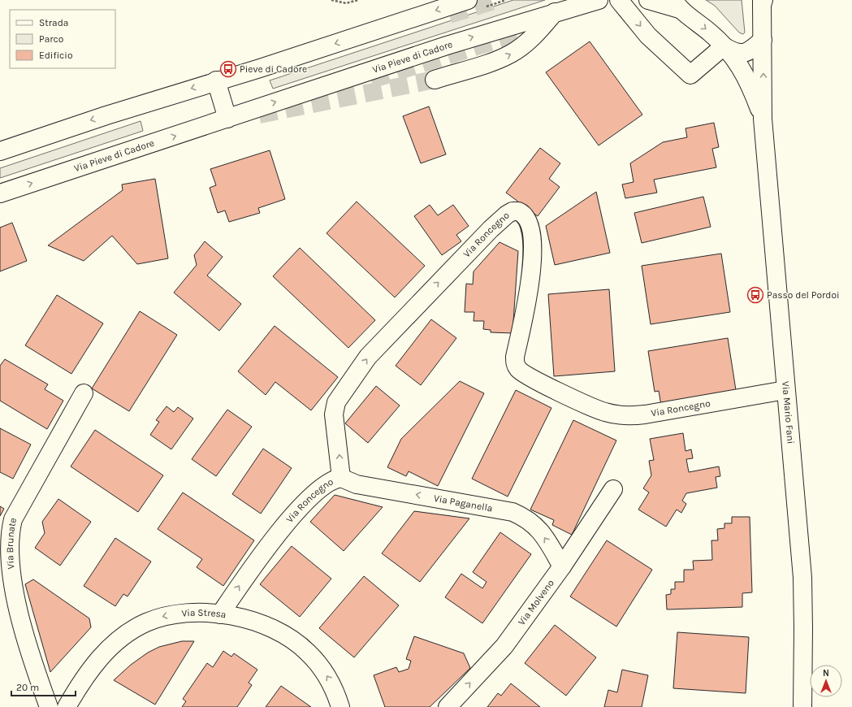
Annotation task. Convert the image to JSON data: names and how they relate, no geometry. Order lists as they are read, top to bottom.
{
  "streets": {
    "main road": [
      "Via Pieve di Cadore",
      "Via Roncegno",
      "Via Mario Fani",
      "Via Paganella",
      "Via Brunate",
      "Via Molveno",
      "Via Stresa"
    ]
  },
  "crossings": [
    ["Via Roncegno", "Via Mario Fani"],
    ["Via Roncegno", "Via Paganella"],
    ["Via Roncegno", "Via Stresa"],
    ["Via Paganella", "Via Molveno"]
  ],
  "one_way": ["Via Paganella", "Via Molveno"],
  "places": {
    "bus stop": ["Pieve di Cadore", "Passo del Pordoi"]
  },
  "legend": ["Strada", "Parco", "Edificio"],
  "scale_bar": "20 m",
  "north": "top"
}
